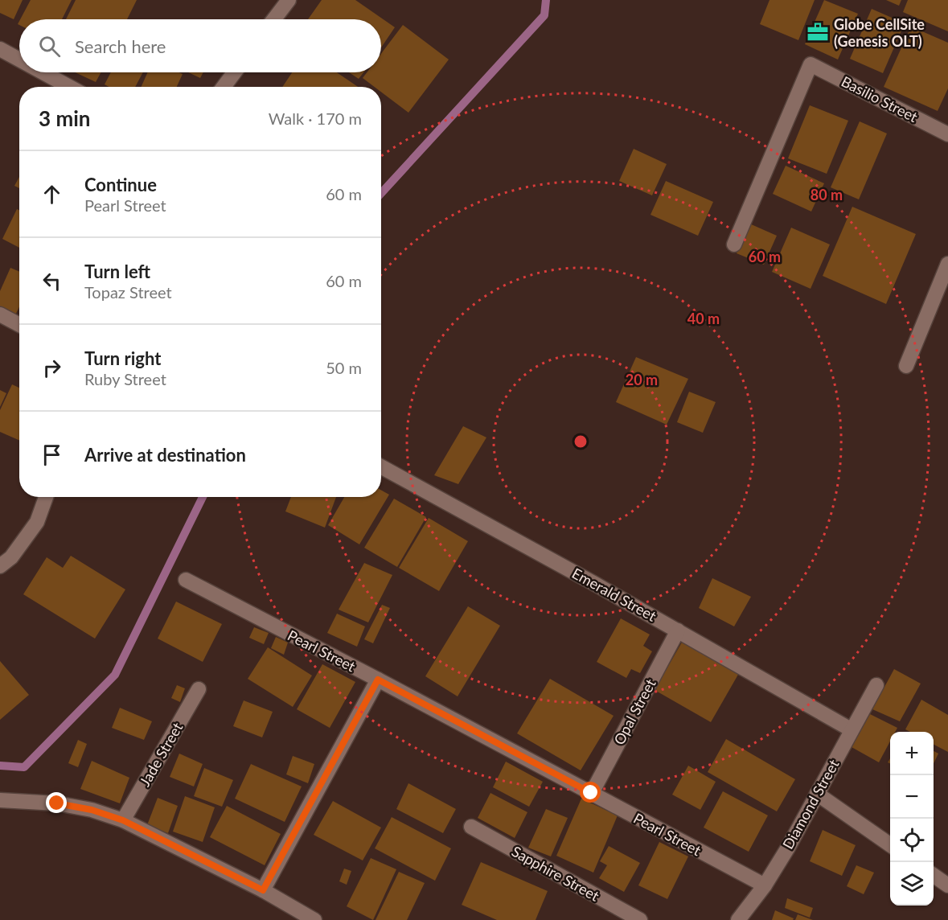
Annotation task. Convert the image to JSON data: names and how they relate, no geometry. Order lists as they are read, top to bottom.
{
  "streets": {
    "street": [
      "Basilio Street",
      "Emerald Street",
      "Pearl Street",
      "Opal Street",
      "Jade Street",
      "Diamond Street",
      "Sapphire Street"
    ]
  },
  "crossings": [
    ["Emerald Street", "Opal Street"],
    ["Emerald Street", "Diamond Street"],
    ["Pearl Street", "Opal Street"],
    ["Pearl Street", "Diamond Street"]
  ],
  "places": {
    "office": ["Globe CellSite (Genesis OLT)"]
  },
  "page": {
    "search": "Search here",
    "heading": ["3 min", "Walk · 170 m"],
    "list": [
      ["Continue", "Pearl Street", "60 m"],
      ["Turn left", "Topaz Street", "60 m"],
      ["Turn right", "Ruby Street", "50 m"],
      "Arrive at destination"
    ],
    "map_buttons": ["+", "−"]
  },
  "rings": [
    "80 m",
    "60 m",
    "40 m",
    "20 m"
  ]
}
